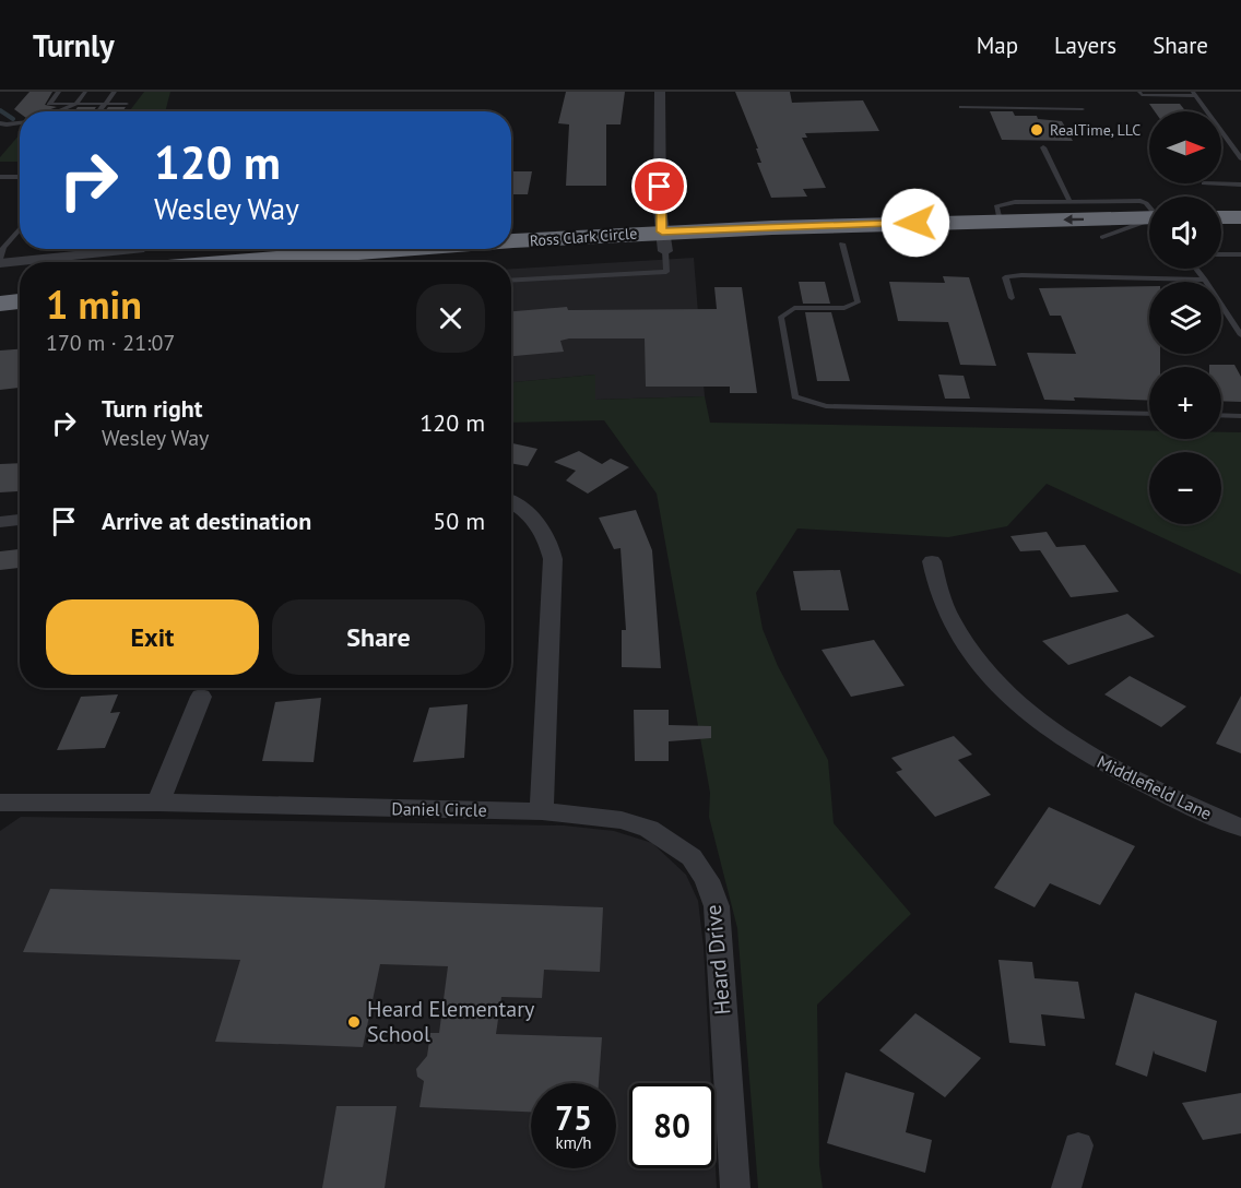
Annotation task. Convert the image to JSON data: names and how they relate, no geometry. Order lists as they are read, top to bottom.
{
  "streets": {
    "highway": ["Ross Clark Circle"],
    "street": ["Middlefield Lane", "Daniel Circle", "Heard Drive"]
  },
  "crossings": [
    ["Daniel Circle", "Heard Drive"]
  ],
  "places": ["RealTime, LLC", "Heard Elementary School"],
  "north": "right",
  "page": {
    "header": "Turnly",
    "nav": ["Map", "Layers", "Share"],
    "map_buttons": ["+", "−"],
    "turn": ["120 m", "Wesley Way"],
    "heading": ["1 min", "170 m · 21:07"],
    "list": [
      {
        "name": "Turn right",
        "note": "Wesley Way",
        "value": "120 m"
      },
      {
        "name": "Arrive at destination",
        "value": "50 m"
      }
    ],
    "buttons": ["Exit", "Share"],
    "speed": "75 km/h",
    "limit": "80"
  }
}
